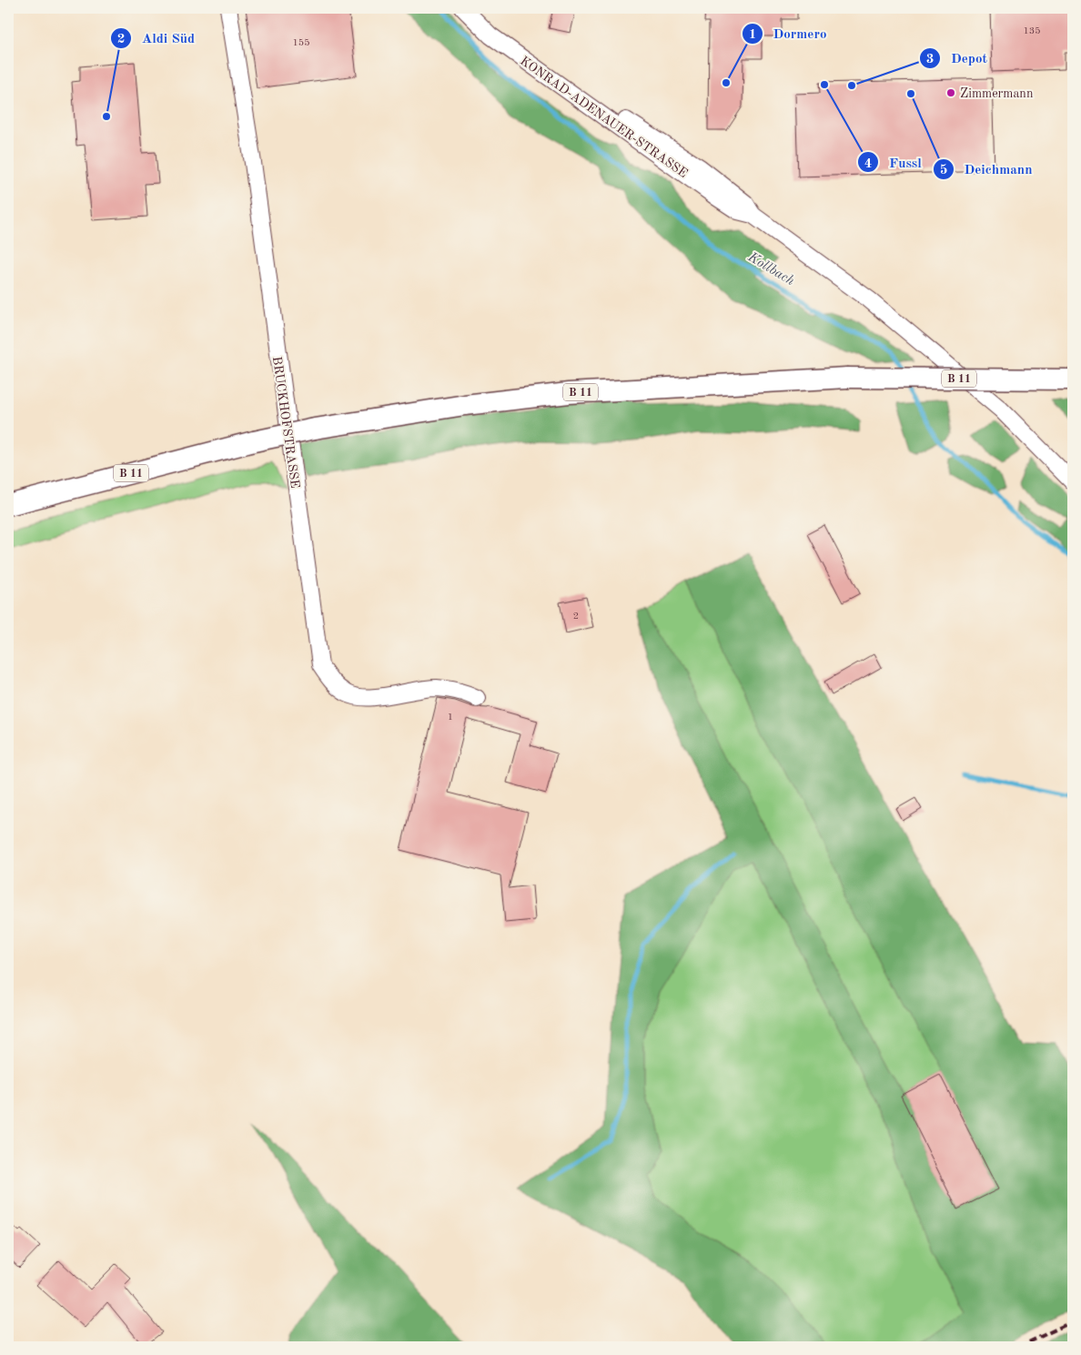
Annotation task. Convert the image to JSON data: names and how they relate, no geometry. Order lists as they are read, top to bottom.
{
  "streets": {
    "main road": ["B 11"],
    "street": ["KONRAD-ADENAUER-STRASSE", "BRUCKHOFSTRASSE"]
  },
  "water": ["Kollbach"],
  "places": [
    "Dormero",
    "Fussl",
    "Depot",
    "Zimmermann",
    "Deichmann",
    "Aldi Süd"
  ],
  "house_numbers": [
    "135",
    "155",
    "2",
    "1"
  ]
}
